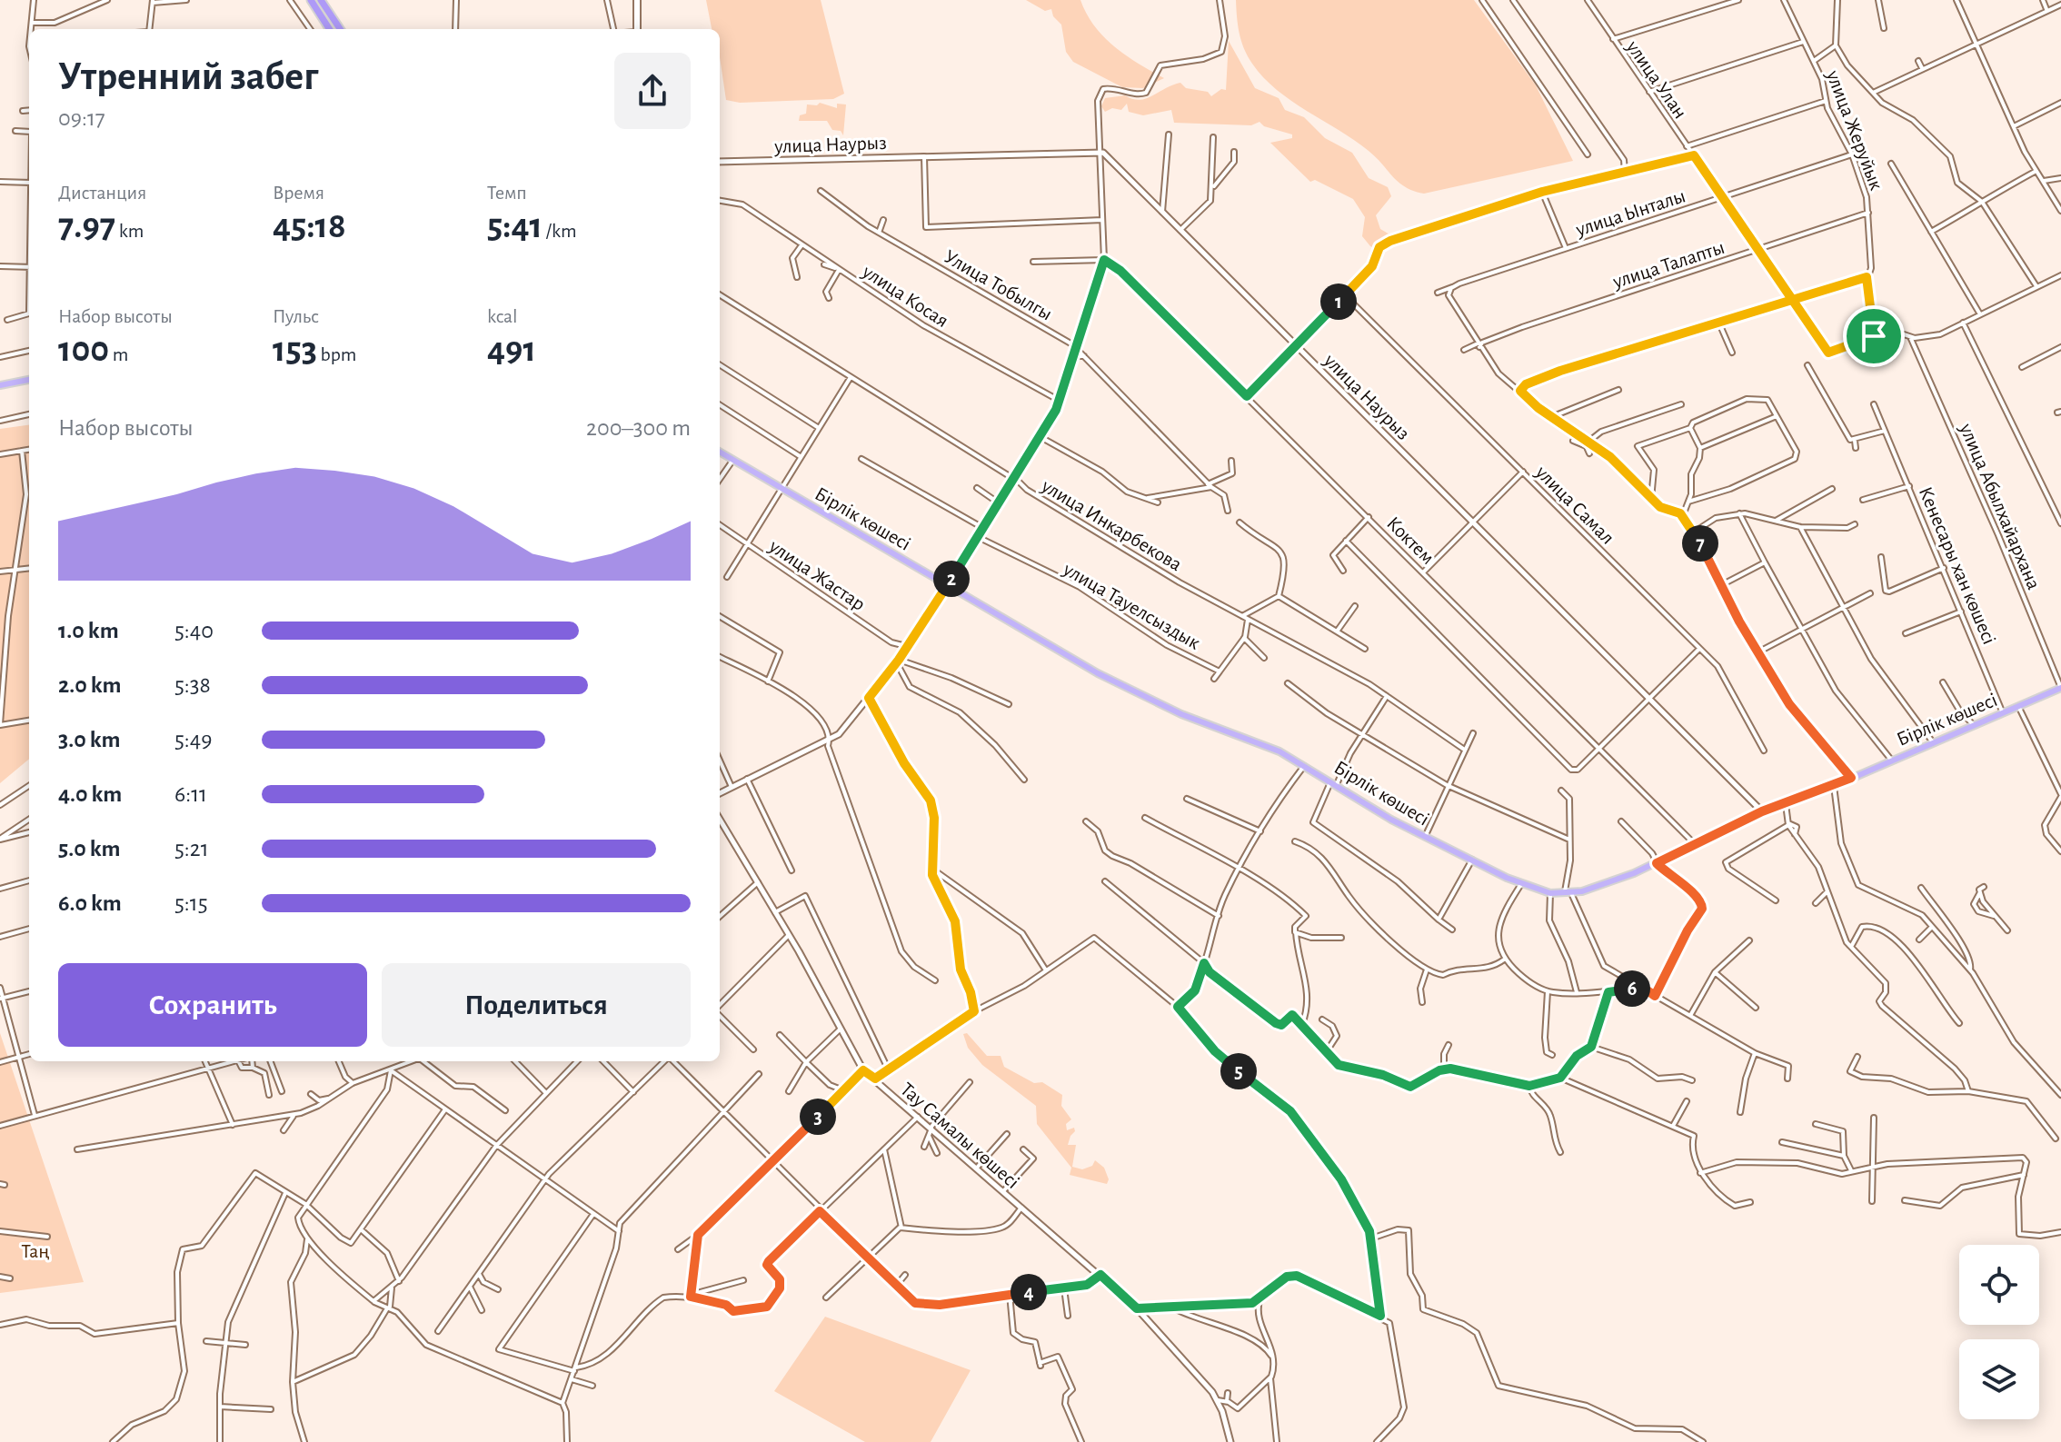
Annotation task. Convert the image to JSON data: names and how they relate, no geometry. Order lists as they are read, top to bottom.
{
  "streets": {
    "main road": ["Бірлік көшесі"],
    "street": [
      "улица Улан",
      "улица Жеруйык",
      "улица Наурыз",
      "улица Ынталы",
      "улица Талапты",
      "Улица Тобылгы",
      "улица Косая",
      "улица Самал",
      "улица Абылхайархана",
      "улица Инкарбекова",
      "Коктем",
      "Кенесары хан көшесі",
      "улица Жастар",
      "улица Тауелсыздык",
      "Тау Самалы көшесі"
    ]
  },
  "crossings": [
    ["улица Улан", "улица Жеруйык"],
    ["улица Улан", "улица Ынталы"],
    ["улица Улан", "улица Талапты"],
    ["улица Жеруйык", "улица Ынталы"],
    ["улица Жеруйык", "улица Талапты"],
    ["улица Наурыз", "Бірлік көшесі"],
    ["улица Абылхайархана", "Бірлік көшесі"],
    ["Бірлік көшесі", "Коктем"],
    ["Бірлік көшесі", "Кенесары хан көшесі"]
  ],
  "parks": ["Таң"],
  "page": {
    "heading": ["Утренний забег", "09:17"],
    "stats": [
      ["Дистанция", "7.97 km"],
      ["Время", "45:18"],
      ["Темп", "5:41 /km"],
      ["Набор высоты", "100 m"],
      ["Пульс", "153 bpm"],
      ["kcal", "491"]
    ],
    "pins": [
      "1",
      "7",
      "2",
      "6",
      "5",
      "3",
      "4"
    ],
    "chart": ["Набор высоты", "200–300 m"],
    "list": [
      {
        "name": "1.0 km",
        "note": "5:40"
      },
      {
        "name": "2.0 km",
        "note": "5:38"
      },
      {
        "name": "3.0 km",
        "note": "5:49"
      },
      {
        "name": "4.0 km",
        "note": "6:11"
      },
      {
        "name": "5.0 km",
        "note": "5:21"
      },
      {
        "name": "6.0 km",
        "note": "5:15"
      }
    ],
    "buttons": ["Сохранить", "Поделиться"]
  }
}
